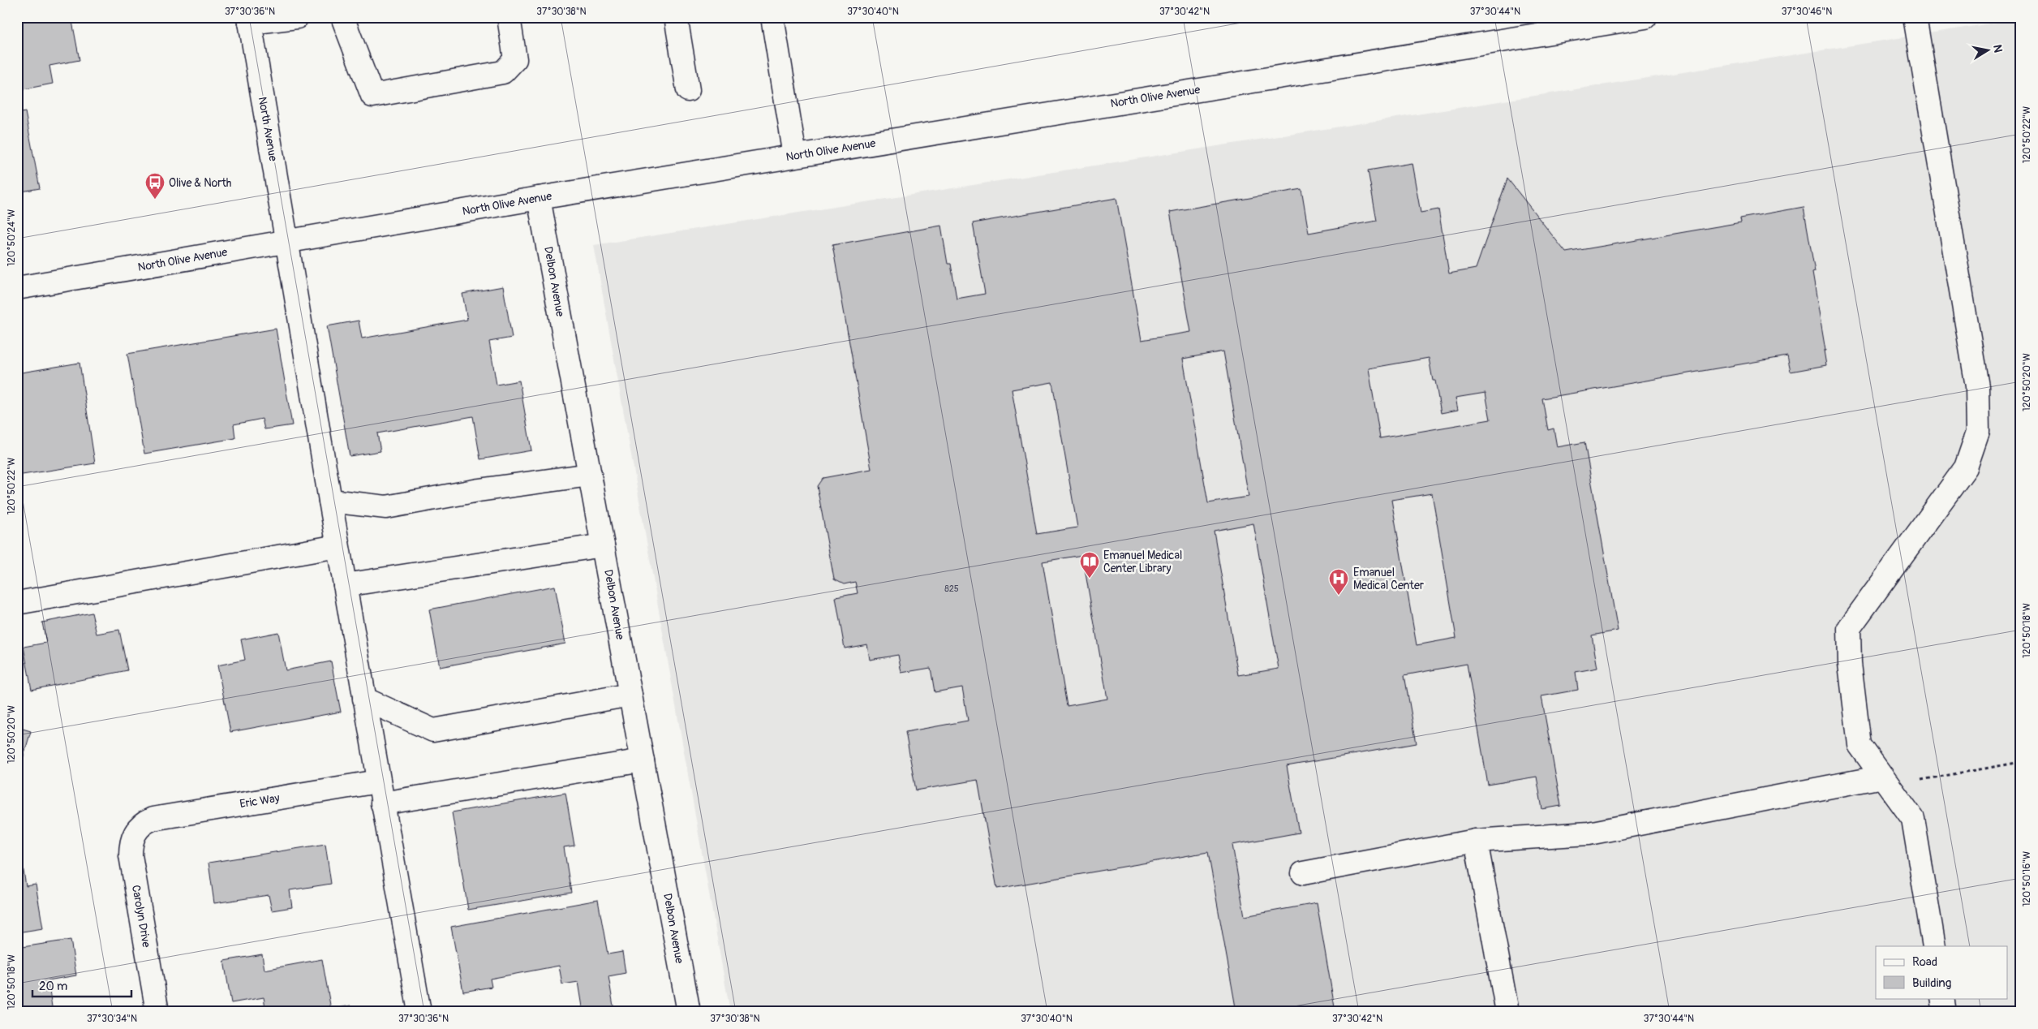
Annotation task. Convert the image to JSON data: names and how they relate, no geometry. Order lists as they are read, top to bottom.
{
  "streets": {
    "street": [
      "North Olive Avenue",
      "North Avenue",
      "Delbon Avenue",
      "Eric Way",
      "Carolyn Drive"
    ]
  },
  "crossings": [
    ["North Olive Avenue", "North Avenue"],
    ["North Olive Avenue", "Delbon Avenue"],
    ["North Avenue", "Eric Way"],
    ["Eric Way", "Carolyn Drive"]
  ],
  "places": {
    "bus stop": ["Olive & North"],
    "library": ["Emanuel Medical Center Library"],
    "hospital": ["Emanuel Medical Center"]
  },
  "house_numbers": ["825"],
  "legend": ["Road", "Building"],
  "scale_bar": "20 m",
  "north": "right",
  "coordinates": [
    "37°30'36\"N",
    "37°30'38\"N",
    "37°30'40\"N",
    "37°30'42\"N",
    "37°30'44\"N",
    "37°30'46\"N",
    "120°50'22\"W",
    "120°50'24\"W",
    "120°50'20\"W",
    "120°50'18\"W",
    "120°50'16\"W",
    "37°30'34\"N"
  ]
}
